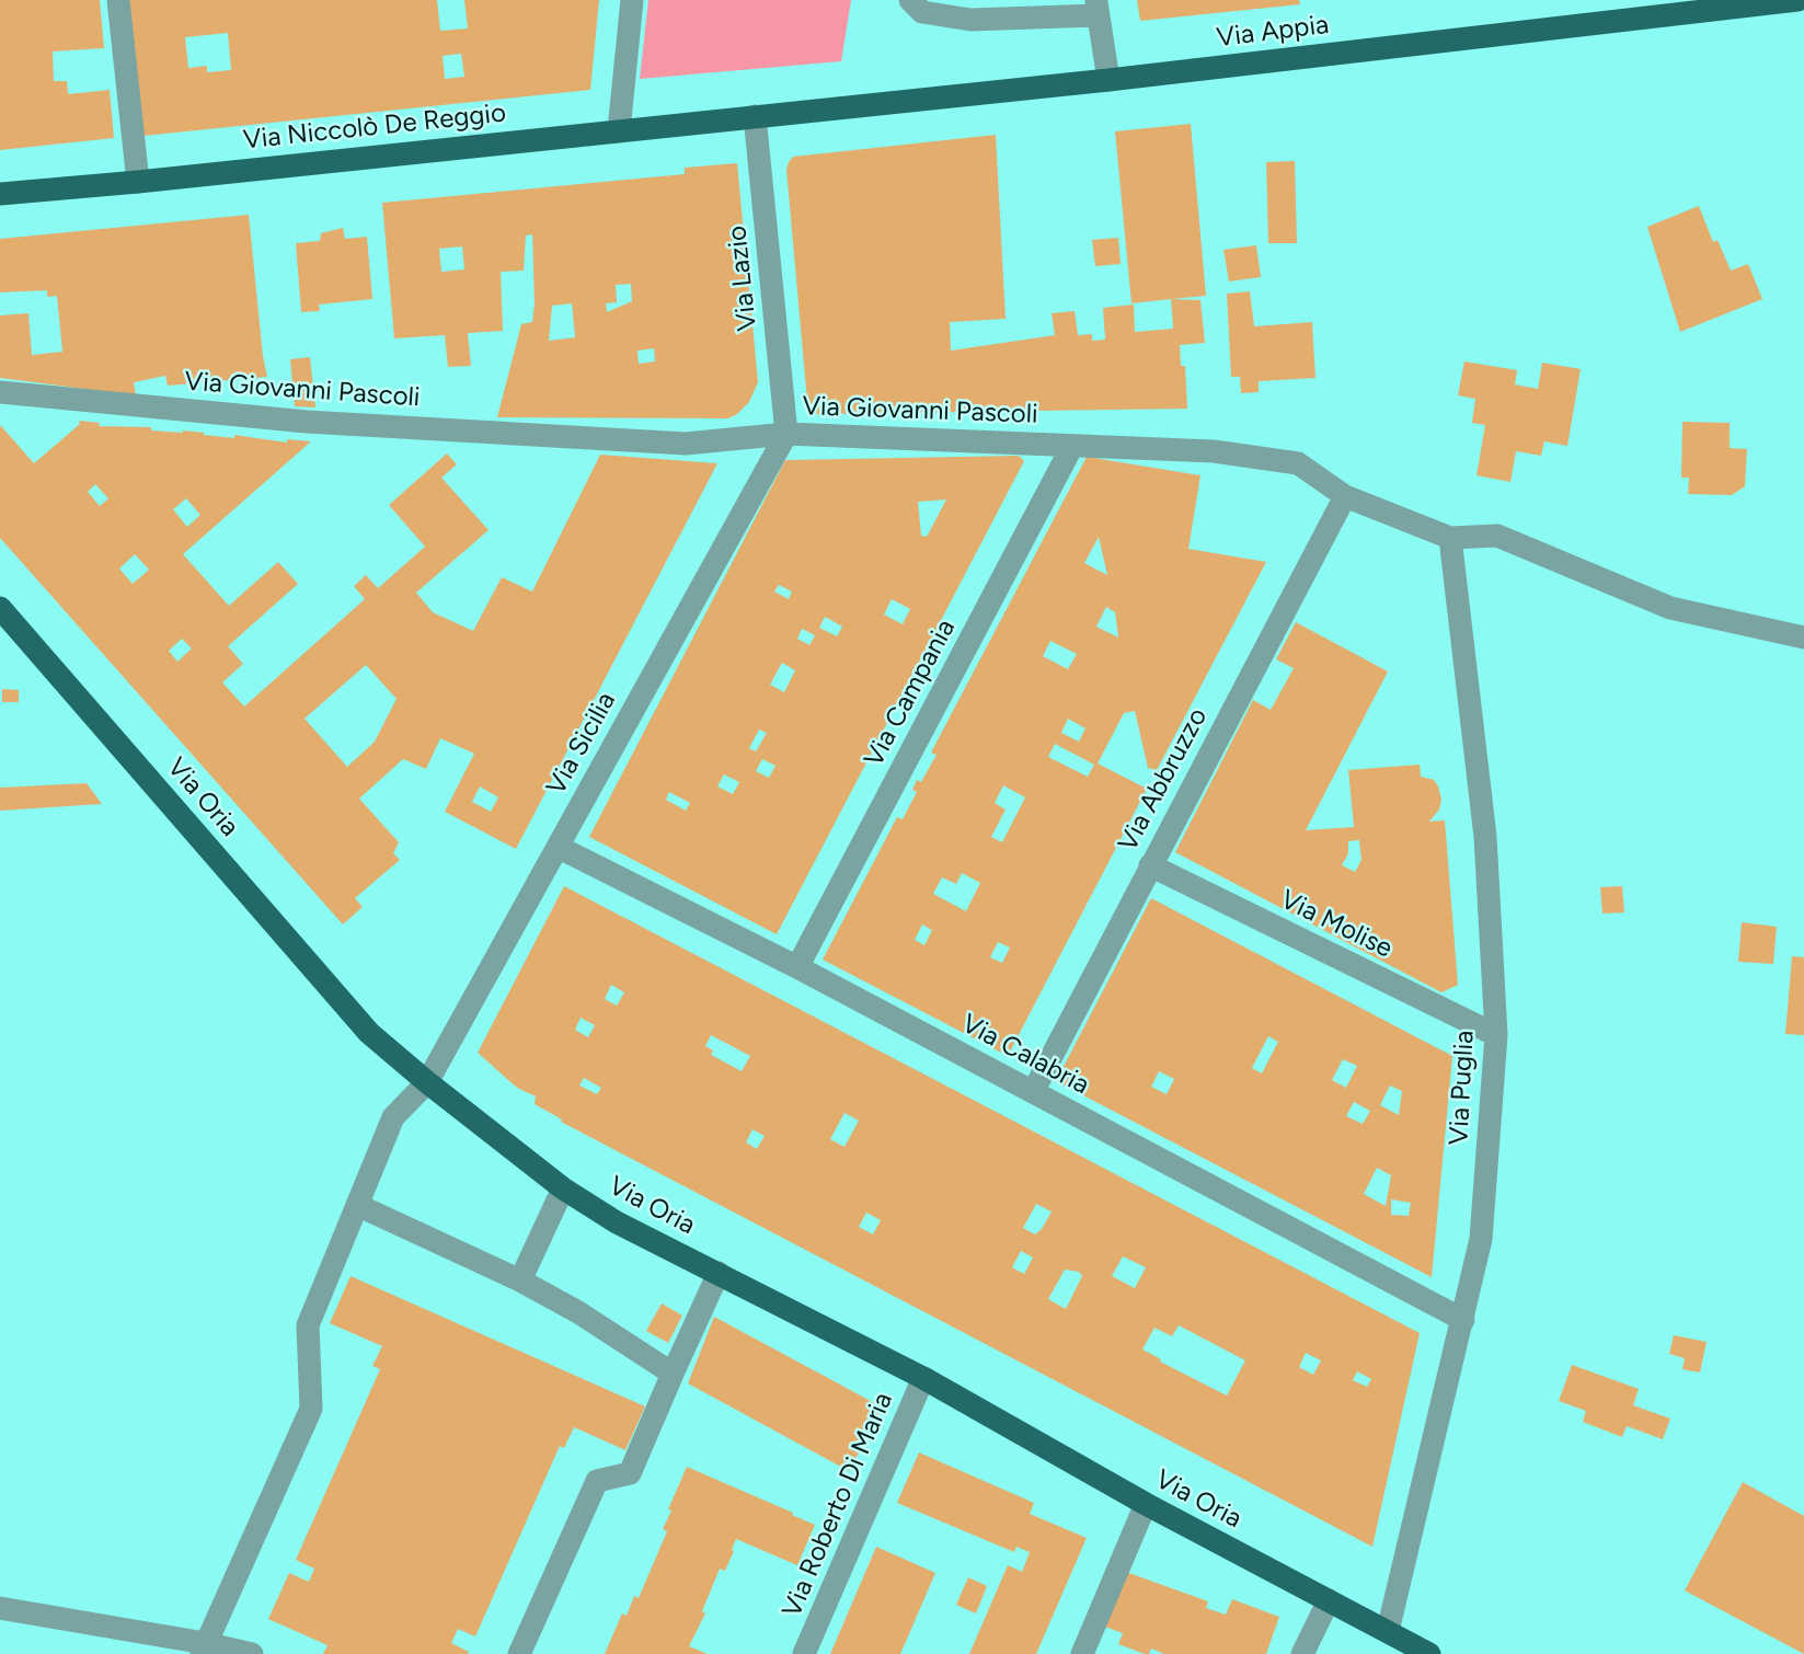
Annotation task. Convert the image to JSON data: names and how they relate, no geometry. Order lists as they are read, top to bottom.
{
  "streets": {
    "main road": ["Via Appia", "Via Niccolò De Reggio", "Via Oria"],
    "street": [
      "Via Lazio",
      "Via Giovanni Pascoli",
      "Via Campania",
      "Via Sicilia",
      "Via Abbruzzo",
      "Via Molise",
      "Via Calabria",
      "Via Puglia",
      "Via Roberto Di Maria"
    ]
  },
  "crossings": [
    ["Via Appia", "Via Niccolò De Reggio"],
    ["Via Appia", "Via Lazio"],
    ["Via Niccolò De Reggio", "Via Lazio"],
    ["Via Lazio", "Via Giovanni Pascoli"],
    ["Via Lazio", "Via Sicilia"],
    ["Via Giovanni Pascoli", "Via Campania"],
    ["Via Giovanni Pascoli", "Via Sicilia"],
    ["Via Giovanni Pascoli", "Via Abbruzzo"],
    ["Via Giovanni Pascoli", "Via Puglia"],
    ["Via Campania", "Via Calabria"],
    ["Via Sicilia", "Via Oria"],
    ["Via Sicilia", "Via Calabria"],
    ["Via Abbruzzo", "Via Molise"],
    ["Via Abbruzzo", "Via Calabria"],
    ["Via Oria", "Via Puglia"],
    ["Via Oria", "Via Roberto Di Maria"],
    ["Via Molise", "Via Puglia"],
    ["Via Calabria", "Via Puglia"]
  ]
}
